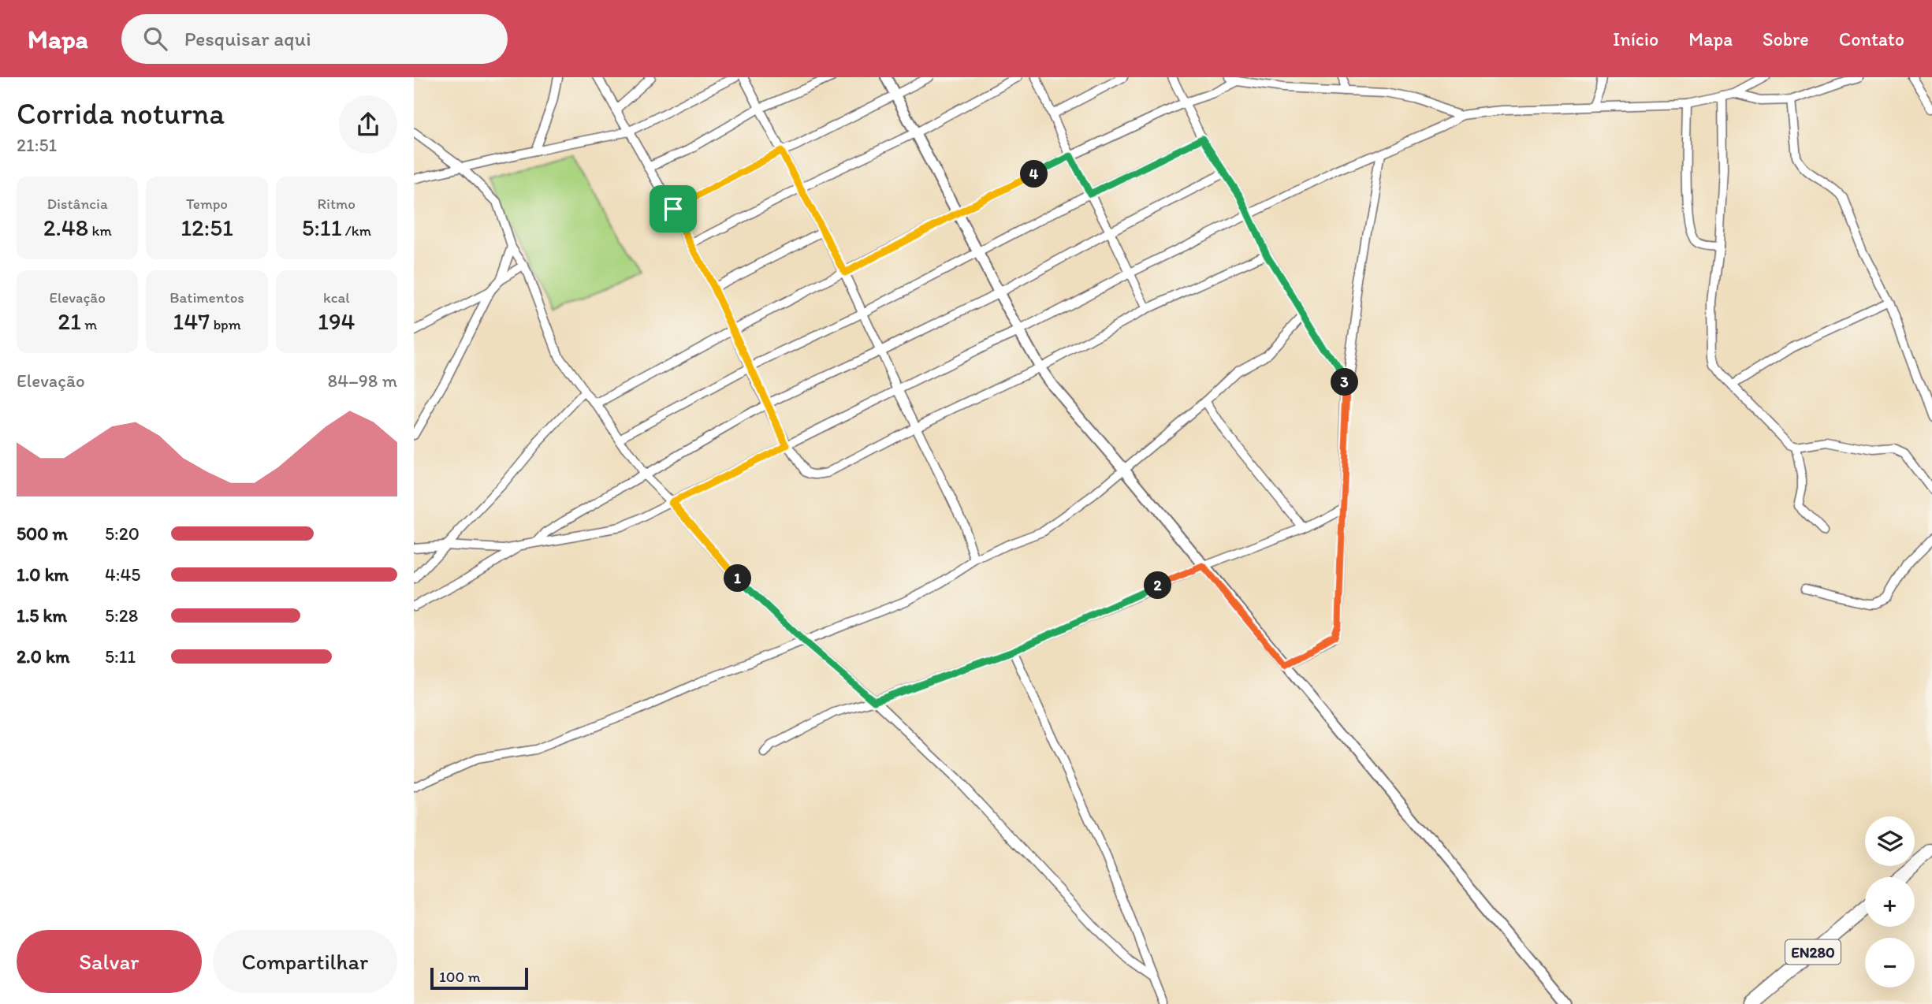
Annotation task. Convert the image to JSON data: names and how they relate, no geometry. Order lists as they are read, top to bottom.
{
  "streets": {
    "main road": ["EN280"]
  },
  "scale_bar": "100 m",
  "page": {
    "header": "Mapa",
    "search": "Pesquisar aqui",
    "nav": [
      "Início",
      "Mapa",
      "Sobre",
      "Contato"
    ],
    "heading": ["Corrida noturna", "21:51"],
    "pins": [
      "4",
      "3",
      "1",
      "2"
    ],
    "stats": [
      ["Distância", "2.48 km"],
      ["Tempo", "12:51"],
      ["Ritmo", "5:11 /km"],
      ["Elevação", "21 m"],
      ["Batimentos", "147 bpm"],
      ["kcal", "194"]
    ],
    "chart": ["Elevação", "84–98 m"],
    "list": [
      {
        "name": "500 m",
        "note": "5:20"
      },
      {
        "name": "1.0 km",
        "note": "4:45"
      },
      {
        "name": "1.5 km",
        "note": "5:28"
      },
      {
        "name": "2.0 km",
        "note": "5:11"
      }
    ],
    "map_buttons": ["+", "−"],
    "buttons": ["Salvar", "Compartilhar"],
    "scale": "100 m"
  }
}
